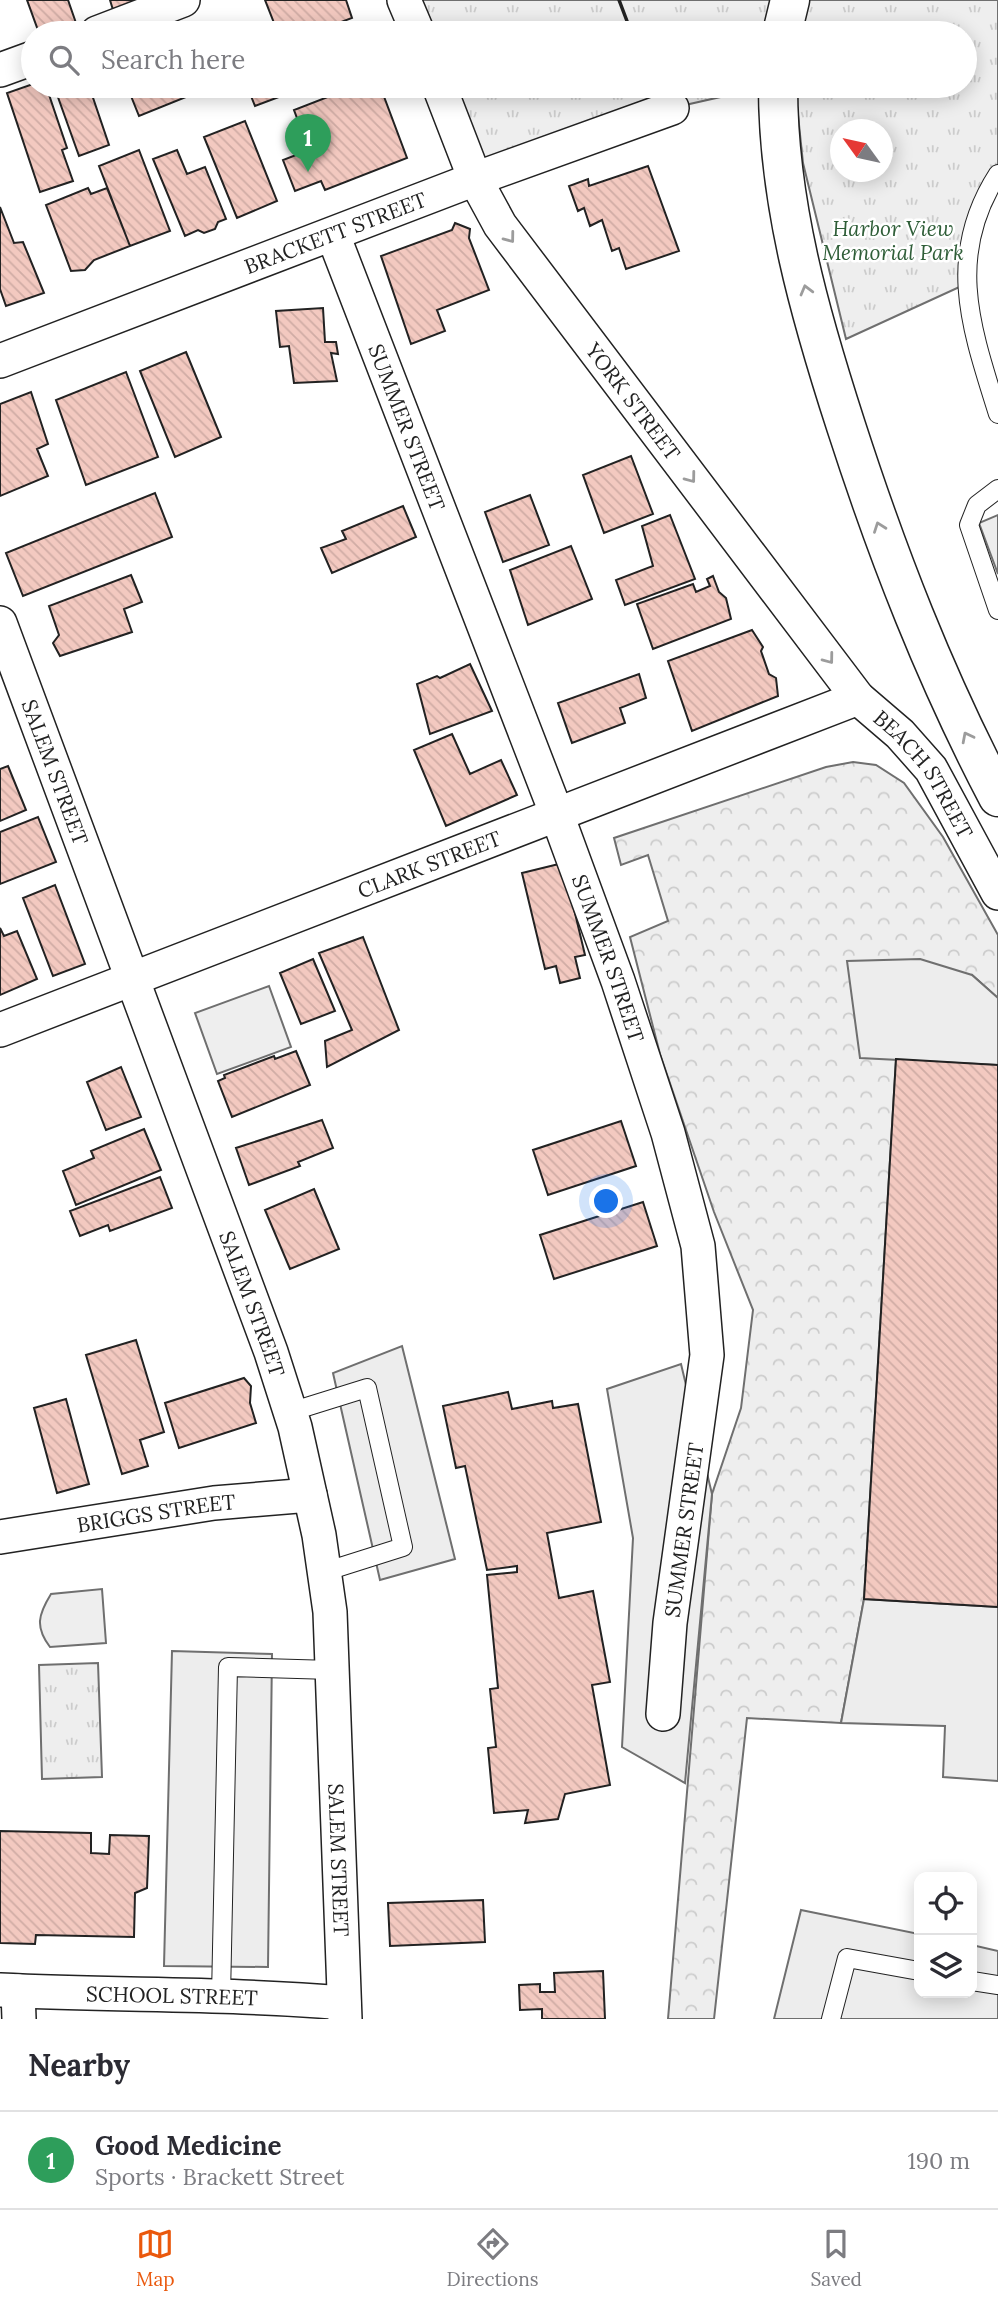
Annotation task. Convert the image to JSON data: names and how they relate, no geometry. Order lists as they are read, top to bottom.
{
  "streets": {
    "street": [
      "BRACKETT STREET",
      "YORK STREET",
      "SUMMER STREET",
      "SALEM STREET",
      "BEACH STREET",
      "CLARK STREET",
      "BRIGGS STREET",
      "SCHOOL STREET"
    ]
  },
  "crossings": [
    ["BRACKETT STREET", "YORK STREET"],
    ["BRACKETT STREET", "SUMMER STREET"],
    ["YORK STREET", "BEACH STREET"],
    ["YORK STREET", "CLARK STREET"],
    ["SUMMER STREET", "CLARK STREET"],
    ["SALEM STREET", "CLARK STREET"],
    ["SALEM STREET", "BRIGGS STREET"],
    ["SALEM STREET", "SCHOOL STREET"],
    ["BEACH STREET", "CLARK STREET"]
  ],
  "one_way": ["YORK STREET"],
  "parks": ["Harbor View Memorial Park"],
  "north": "top left",
  "page": {
    "search": "Search here",
    "pins": "1",
    "heading": "Nearby",
    "list": [
      {
        "mark": "1",
        "name": "Good Medicine",
        "note": "Sports · Brackett Street",
        "value": "190 m"
      }
    ],
    "nav": ["Map", "Directions", "Saved"]
  }
}
